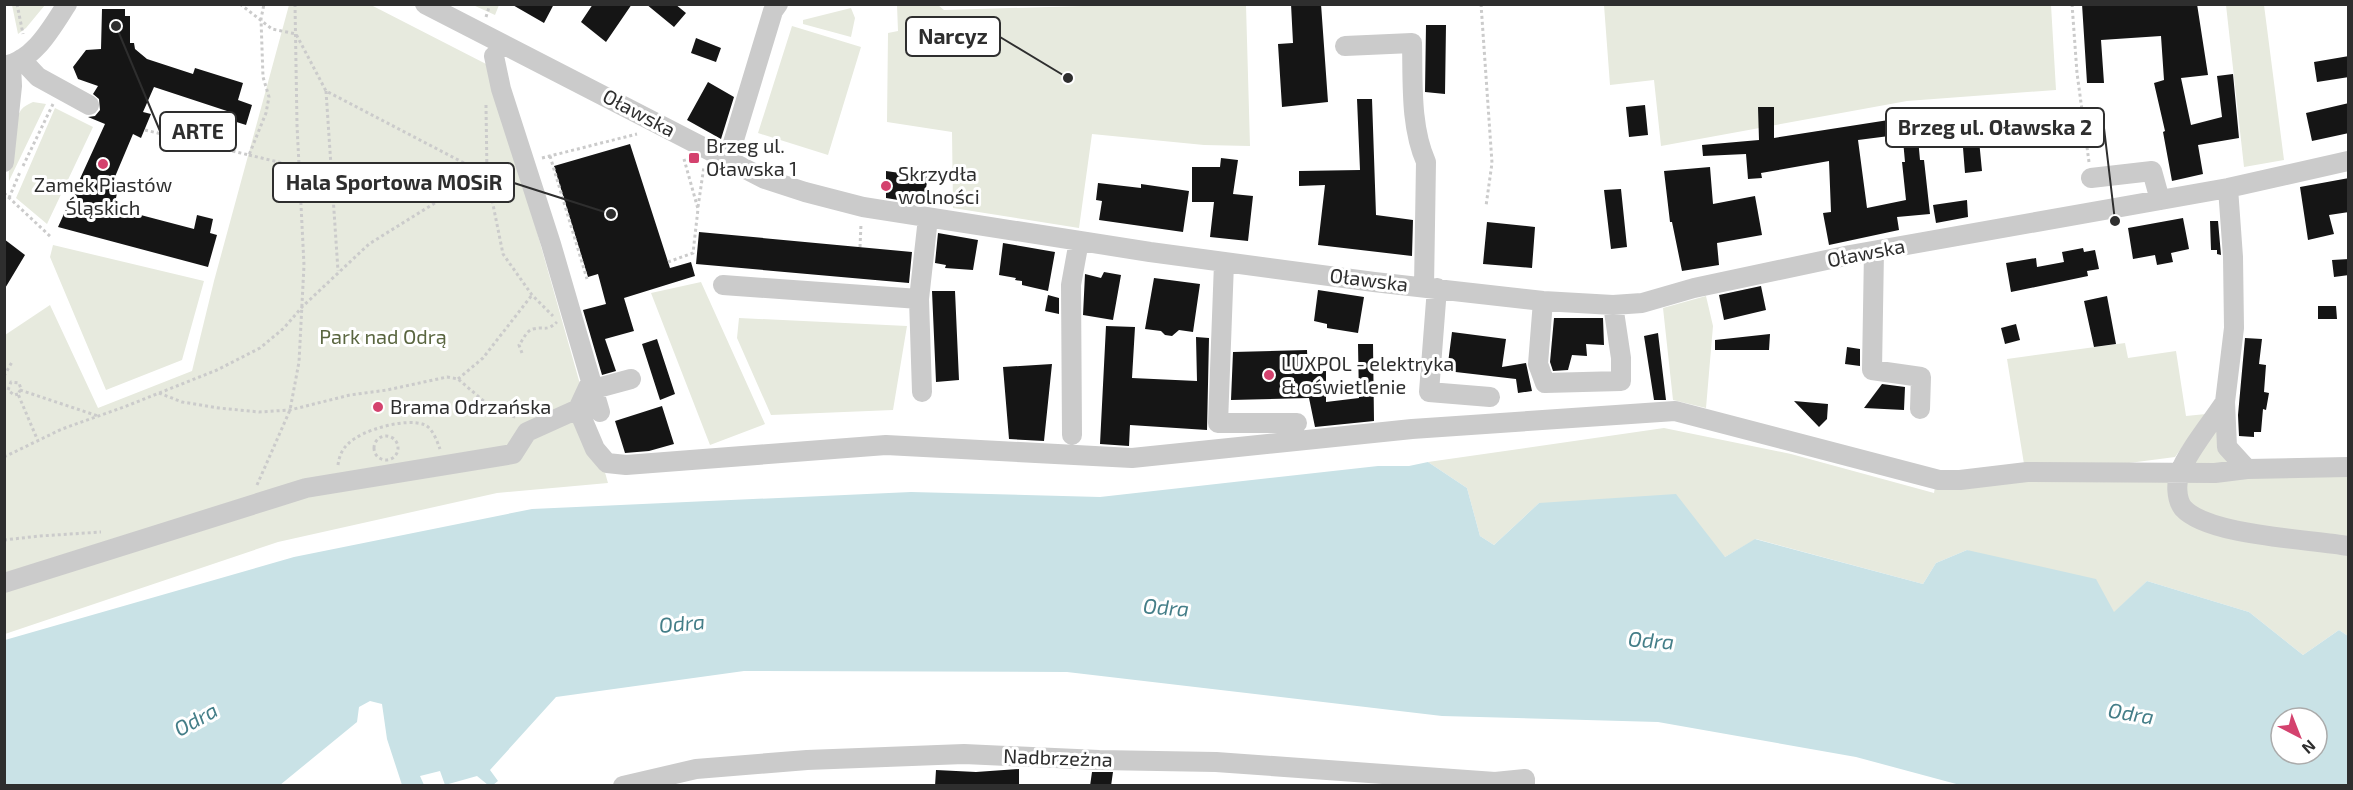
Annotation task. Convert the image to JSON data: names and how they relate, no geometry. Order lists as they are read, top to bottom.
{
  "streets": {
    "street": ["Oławska", "Nadbrzeżna"]
  },
  "water": ["Odra"],
  "parks": ["Park nad Odrą"],
  "places": {
    "other": [
      "ARTE",
      "Narcyz",
      "Zamek Piastów Śląskich",
      "Skrzydła wolności",
      "Hala Sportowa MOSiR",
      "Brzeg ul. Oławska 2",
      "LUXPOL - elektryka & oświetlenie",
      "Brama Odrzańska"
    ],
    "transit": ["Brzeg ul. Oławska 1"]
  },
  "north": "bottom right"
}
